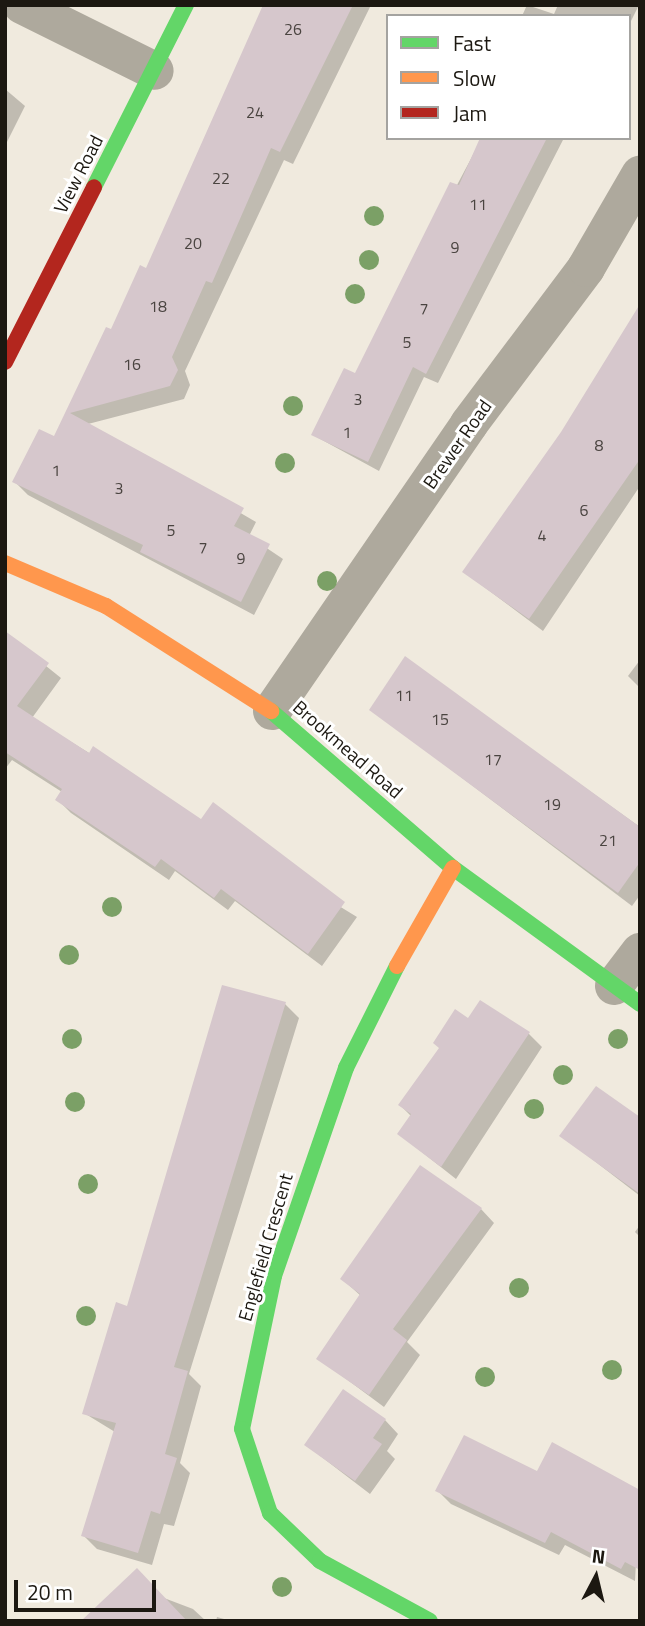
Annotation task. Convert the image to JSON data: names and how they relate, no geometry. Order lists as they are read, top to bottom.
{
  "streets": {
    "street": [
      "View Road",
      "Brewer Road",
      "Brookmead Road",
      "Englefield Crescent"
    ]
  },
  "crossings": [
    ["Brewer Road", "Brookmead Road"],
    ["Brookmead Road", "Englefield Crescent"]
  ],
  "house_numbers": [
    "26",
    "24",
    "22",
    "11",
    "20",
    "9",
    "18",
    "7",
    "5",
    "16",
    "3",
    "1",
    "8",
    "1",
    "3",
    "6",
    "5",
    "4",
    "7",
    "9",
    "11",
    "15",
    "17",
    "19",
    "21"
  ],
  "legend": ["Fast", "Slow", "Jam"],
  "scale_bar": "20 m",
  "north": "top"
}
